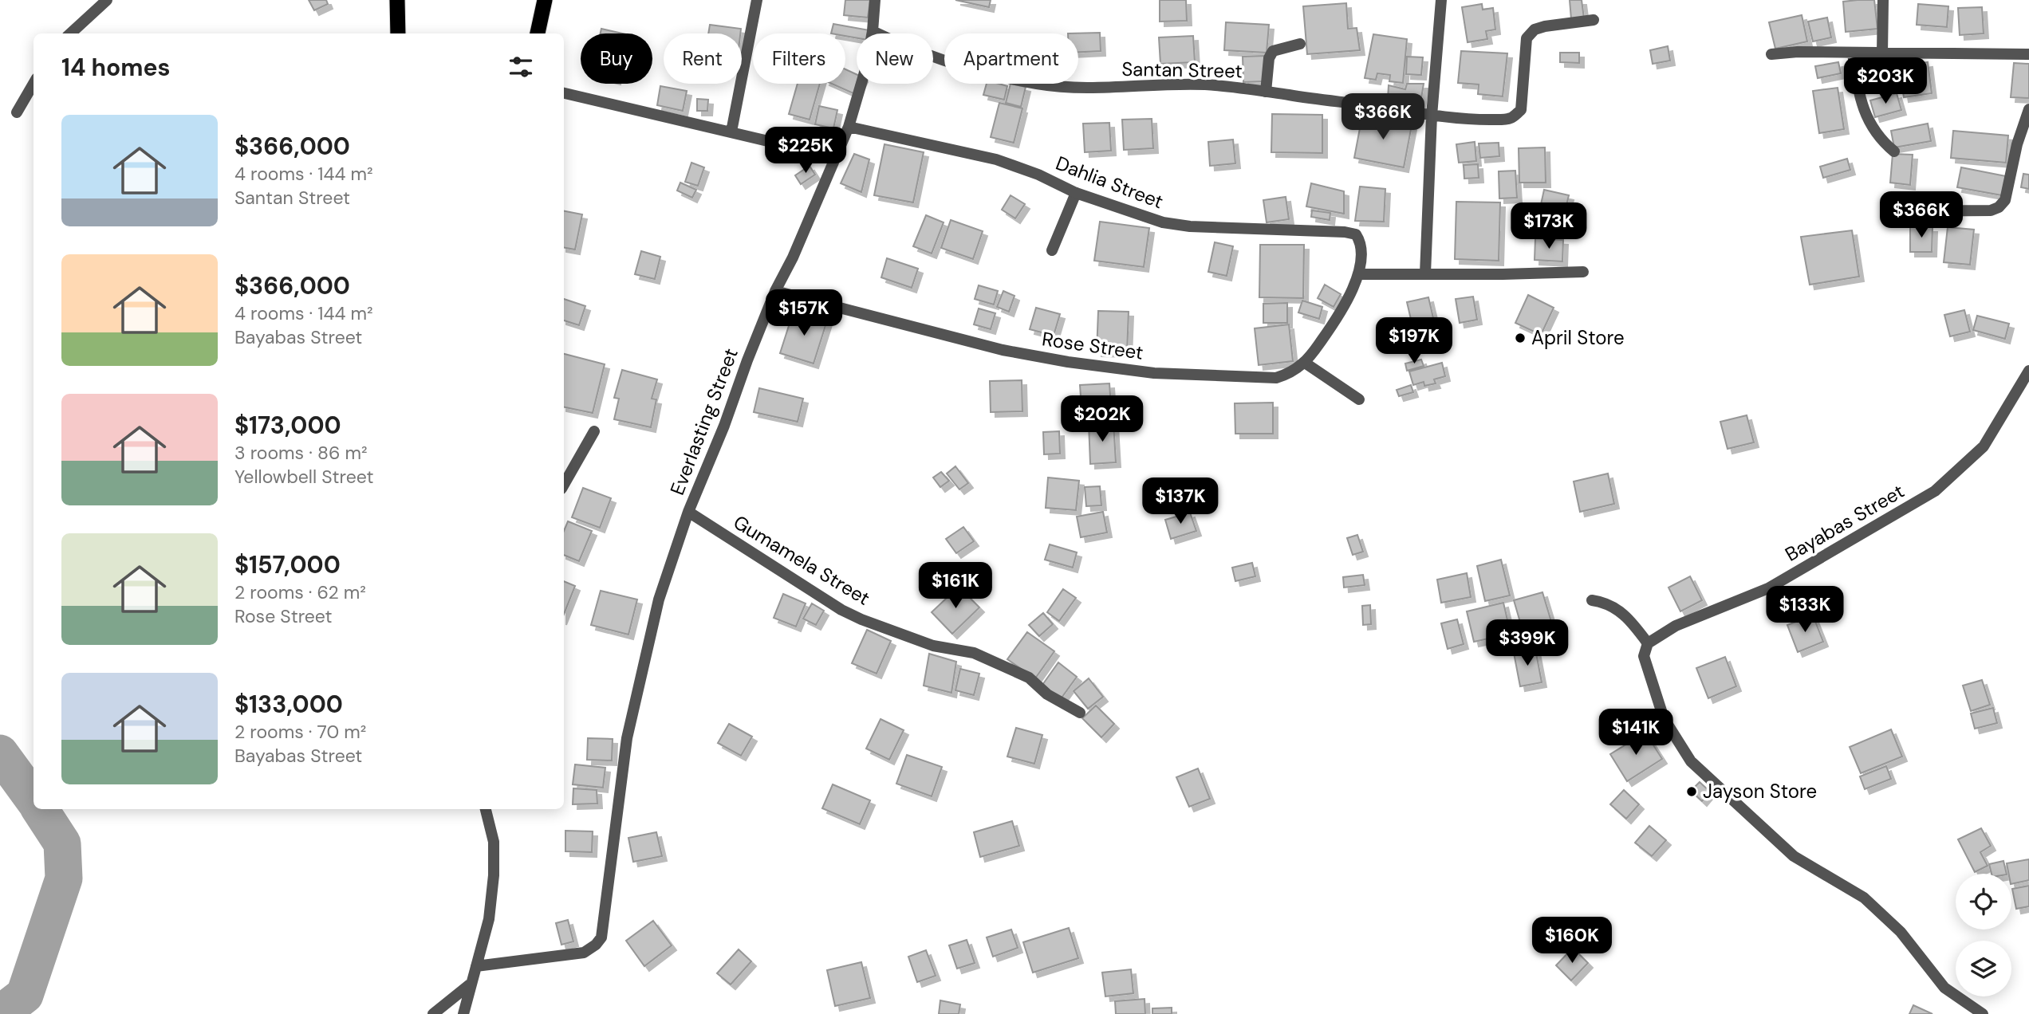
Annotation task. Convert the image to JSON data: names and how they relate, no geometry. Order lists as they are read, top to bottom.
{
  "streets": {
    "street": [
      "Santan Street",
      "Dahlia Street",
      "Rose Street",
      "Everlasting Street",
      "Bayabas Street",
      "Gumamela Street"
    ]
  },
  "crossings": [
    ["Santan Street", "Everlasting Street"],
    ["Dahlia Street", "Rose Street"],
    ["Dahlia Street", "Everlasting Street"],
    ["Rose Street", "Everlasting Street"],
    ["Everlasting Street", "Gumamela Street"]
  ],
  "places": ["April Store", "Jayson Store"],
  "page": {
    "chip": [
      "Buy",
      "Rent",
      "Filters",
      "New",
      "Apartment"
    ],
    "heading": "14 homes",
    "price": [
      "$203K",
      "$366K",
      "$225K",
      "$366K",
      "$173K",
      "$157K",
      "$197K",
      "$202K",
      "$137K",
      "$161K",
      "$133K",
      "$399K",
      "$141K",
      "$160K"
    ],
    "list": [
      {
        "name": "$366,000",
        "note": "4 rooms · 144 m² · Santan Street"
      },
      {
        "name": "$366,000",
        "note": "4 rooms · 144 m² · Bayabas Street"
      },
      {
        "name": "$173,000",
        "note": "3 rooms · 86 m² · Yellowbell Street"
      },
      {
        "name": "$157,000",
        "note": "2 rooms · 62 m² · Rose Street"
      },
      {
        "name": "$133,000",
        "note": "2 rooms · 70 m² · Bayabas Street"
      }
    ]
  }
}
